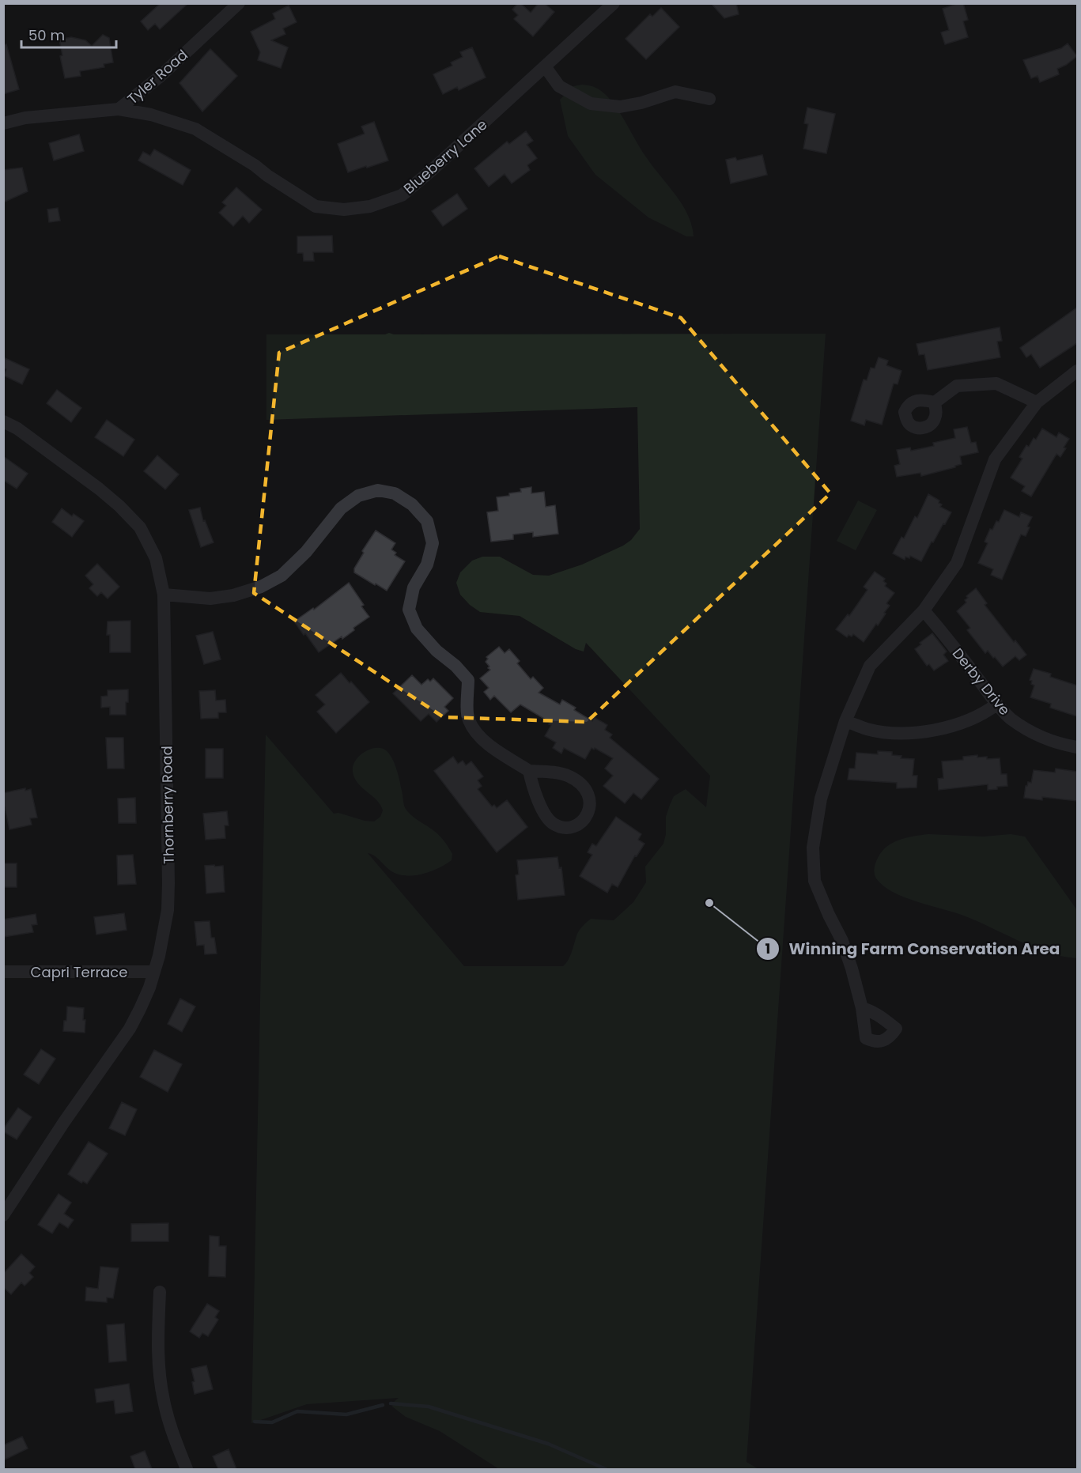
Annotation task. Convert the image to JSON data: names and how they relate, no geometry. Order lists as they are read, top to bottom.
{
  "streets": {
    "street": [
      "Tyler Road",
      "Blueberry Lane",
      "Derby Drive",
      "Thornberry Road",
      "Capri Terrace"
    ]
  },
  "crossings": [
    ["Tyler Road", "Blueberry Lane"],
    ["Thornberry Road", "Capri Terrace"]
  ],
  "places": ["Winning Farm Conservation Area"],
  "scale_bar": "50 m"
}
